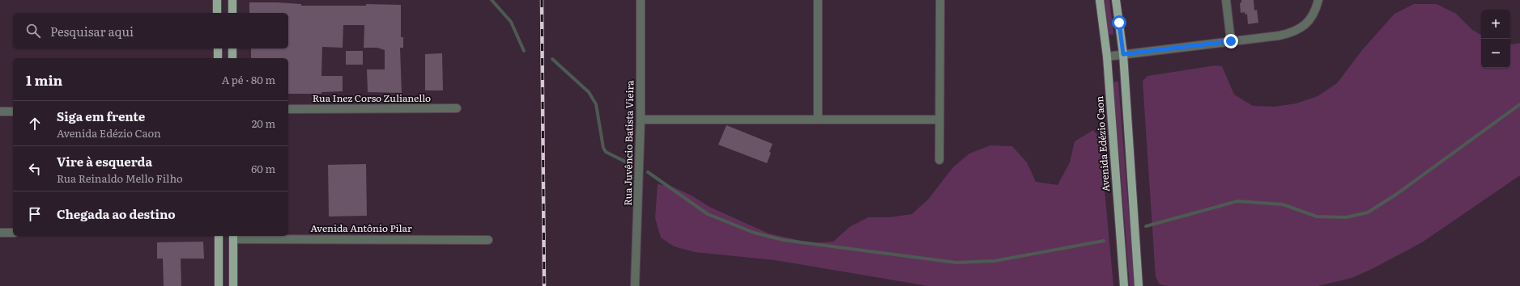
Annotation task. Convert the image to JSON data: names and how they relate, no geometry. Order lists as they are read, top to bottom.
{
  "streets": {
    "main road": ["Avenida Edézio Caon"],
    "street": ["Rua Inez Corso Zulianello", "Rua Juvêncio Batista Vieira", "Avenida Antônio Pilar"]
  },
  "page": {
    "map_buttons": ["+", "−"],
    "search": "Pesquisar aqui",
    "heading": ["1 min", "A pé · 80 m"],
    "list": [
      ["Siga em frente", "Avenida Edézio Caon", "20 m"],
      ["Vire à esquerda", "Rua Reinaldo Mello Filho", "60 m"],
      "Chegada ao destino"
    ]
  }
}
